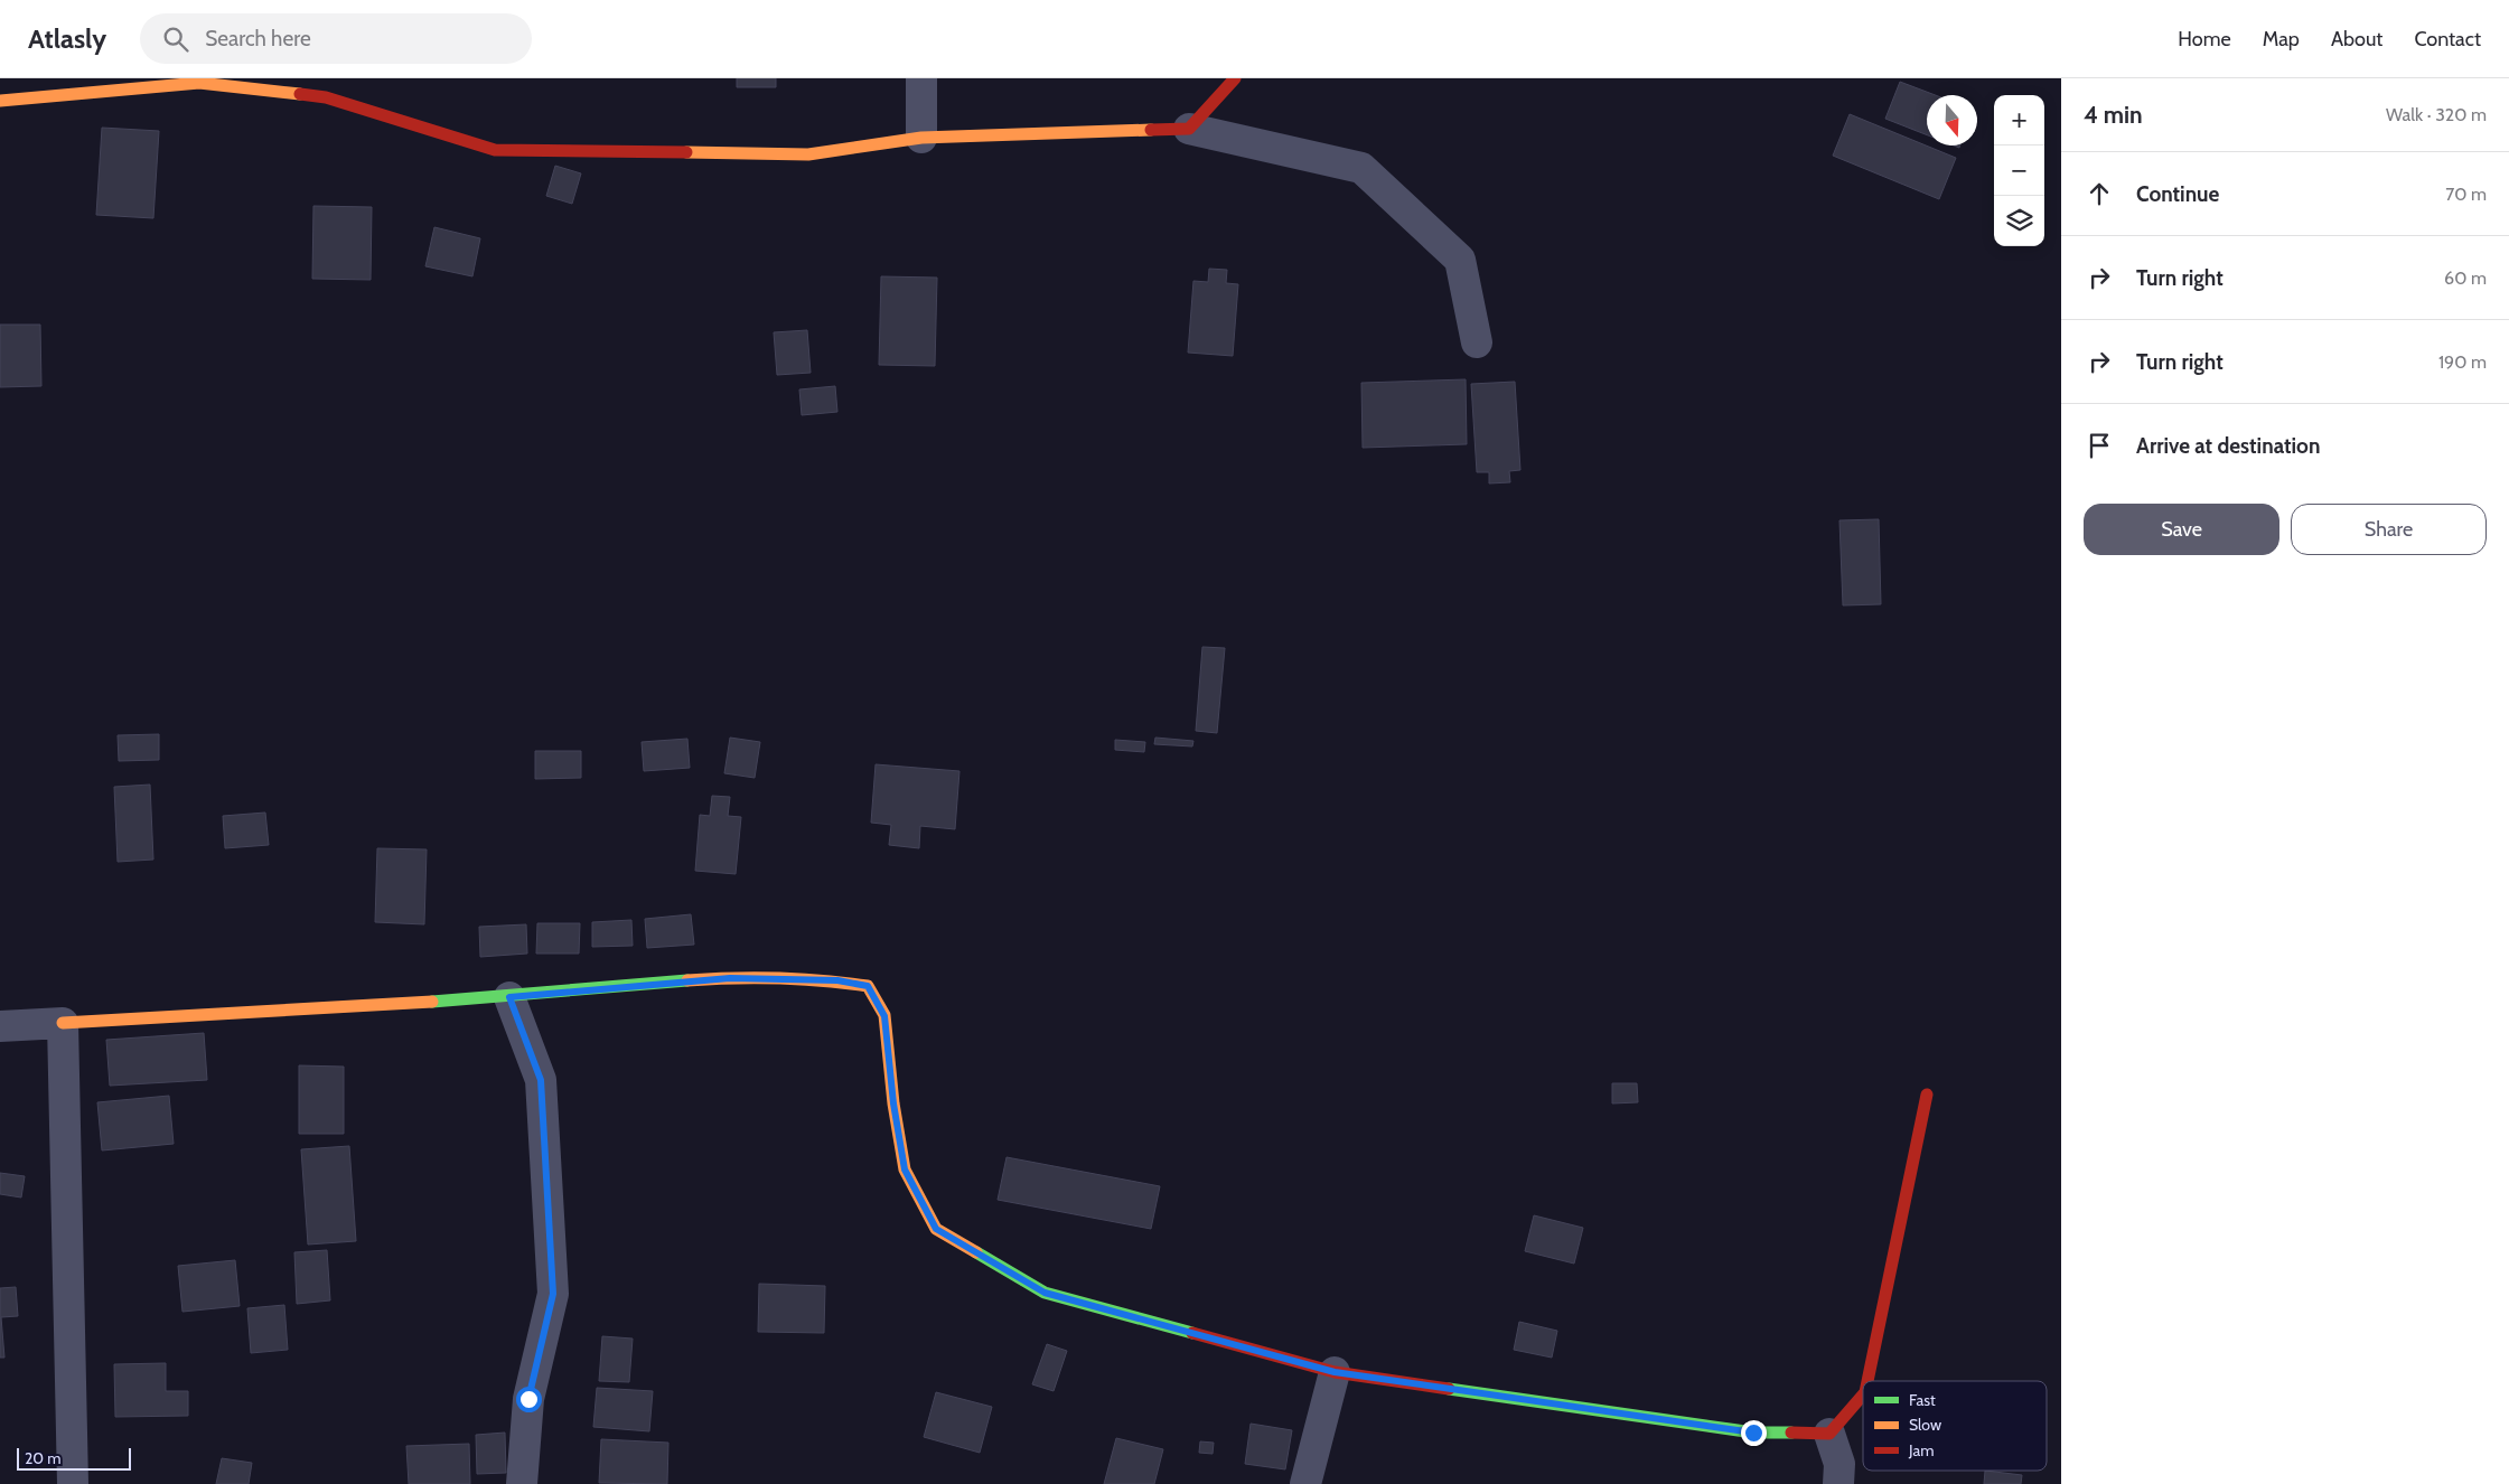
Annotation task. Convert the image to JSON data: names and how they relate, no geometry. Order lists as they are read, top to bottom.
{
  "legend": ["Fast", "Slow", "Jam"],
  "scale_bar": "20 m",
  "north": "bottom",
  "page": {
    "header": "Atlasly",
    "search": "Search here",
    "nav": [
      "Home",
      "Map",
      "About",
      "Contact"
    ],
    "heading": ["4 min", "Walk · 320 m"],
    "map_buttons": ["+", "−"],
    "list": [
      ["Continue", "70 m"],
      ["Turn right", "60 m"],
      ["Turn right", "190 m"],
      "Arrive at destination"
    ],
    "buttons": ["Save", "Share"],
    "scale": "20 m"
  }
}
